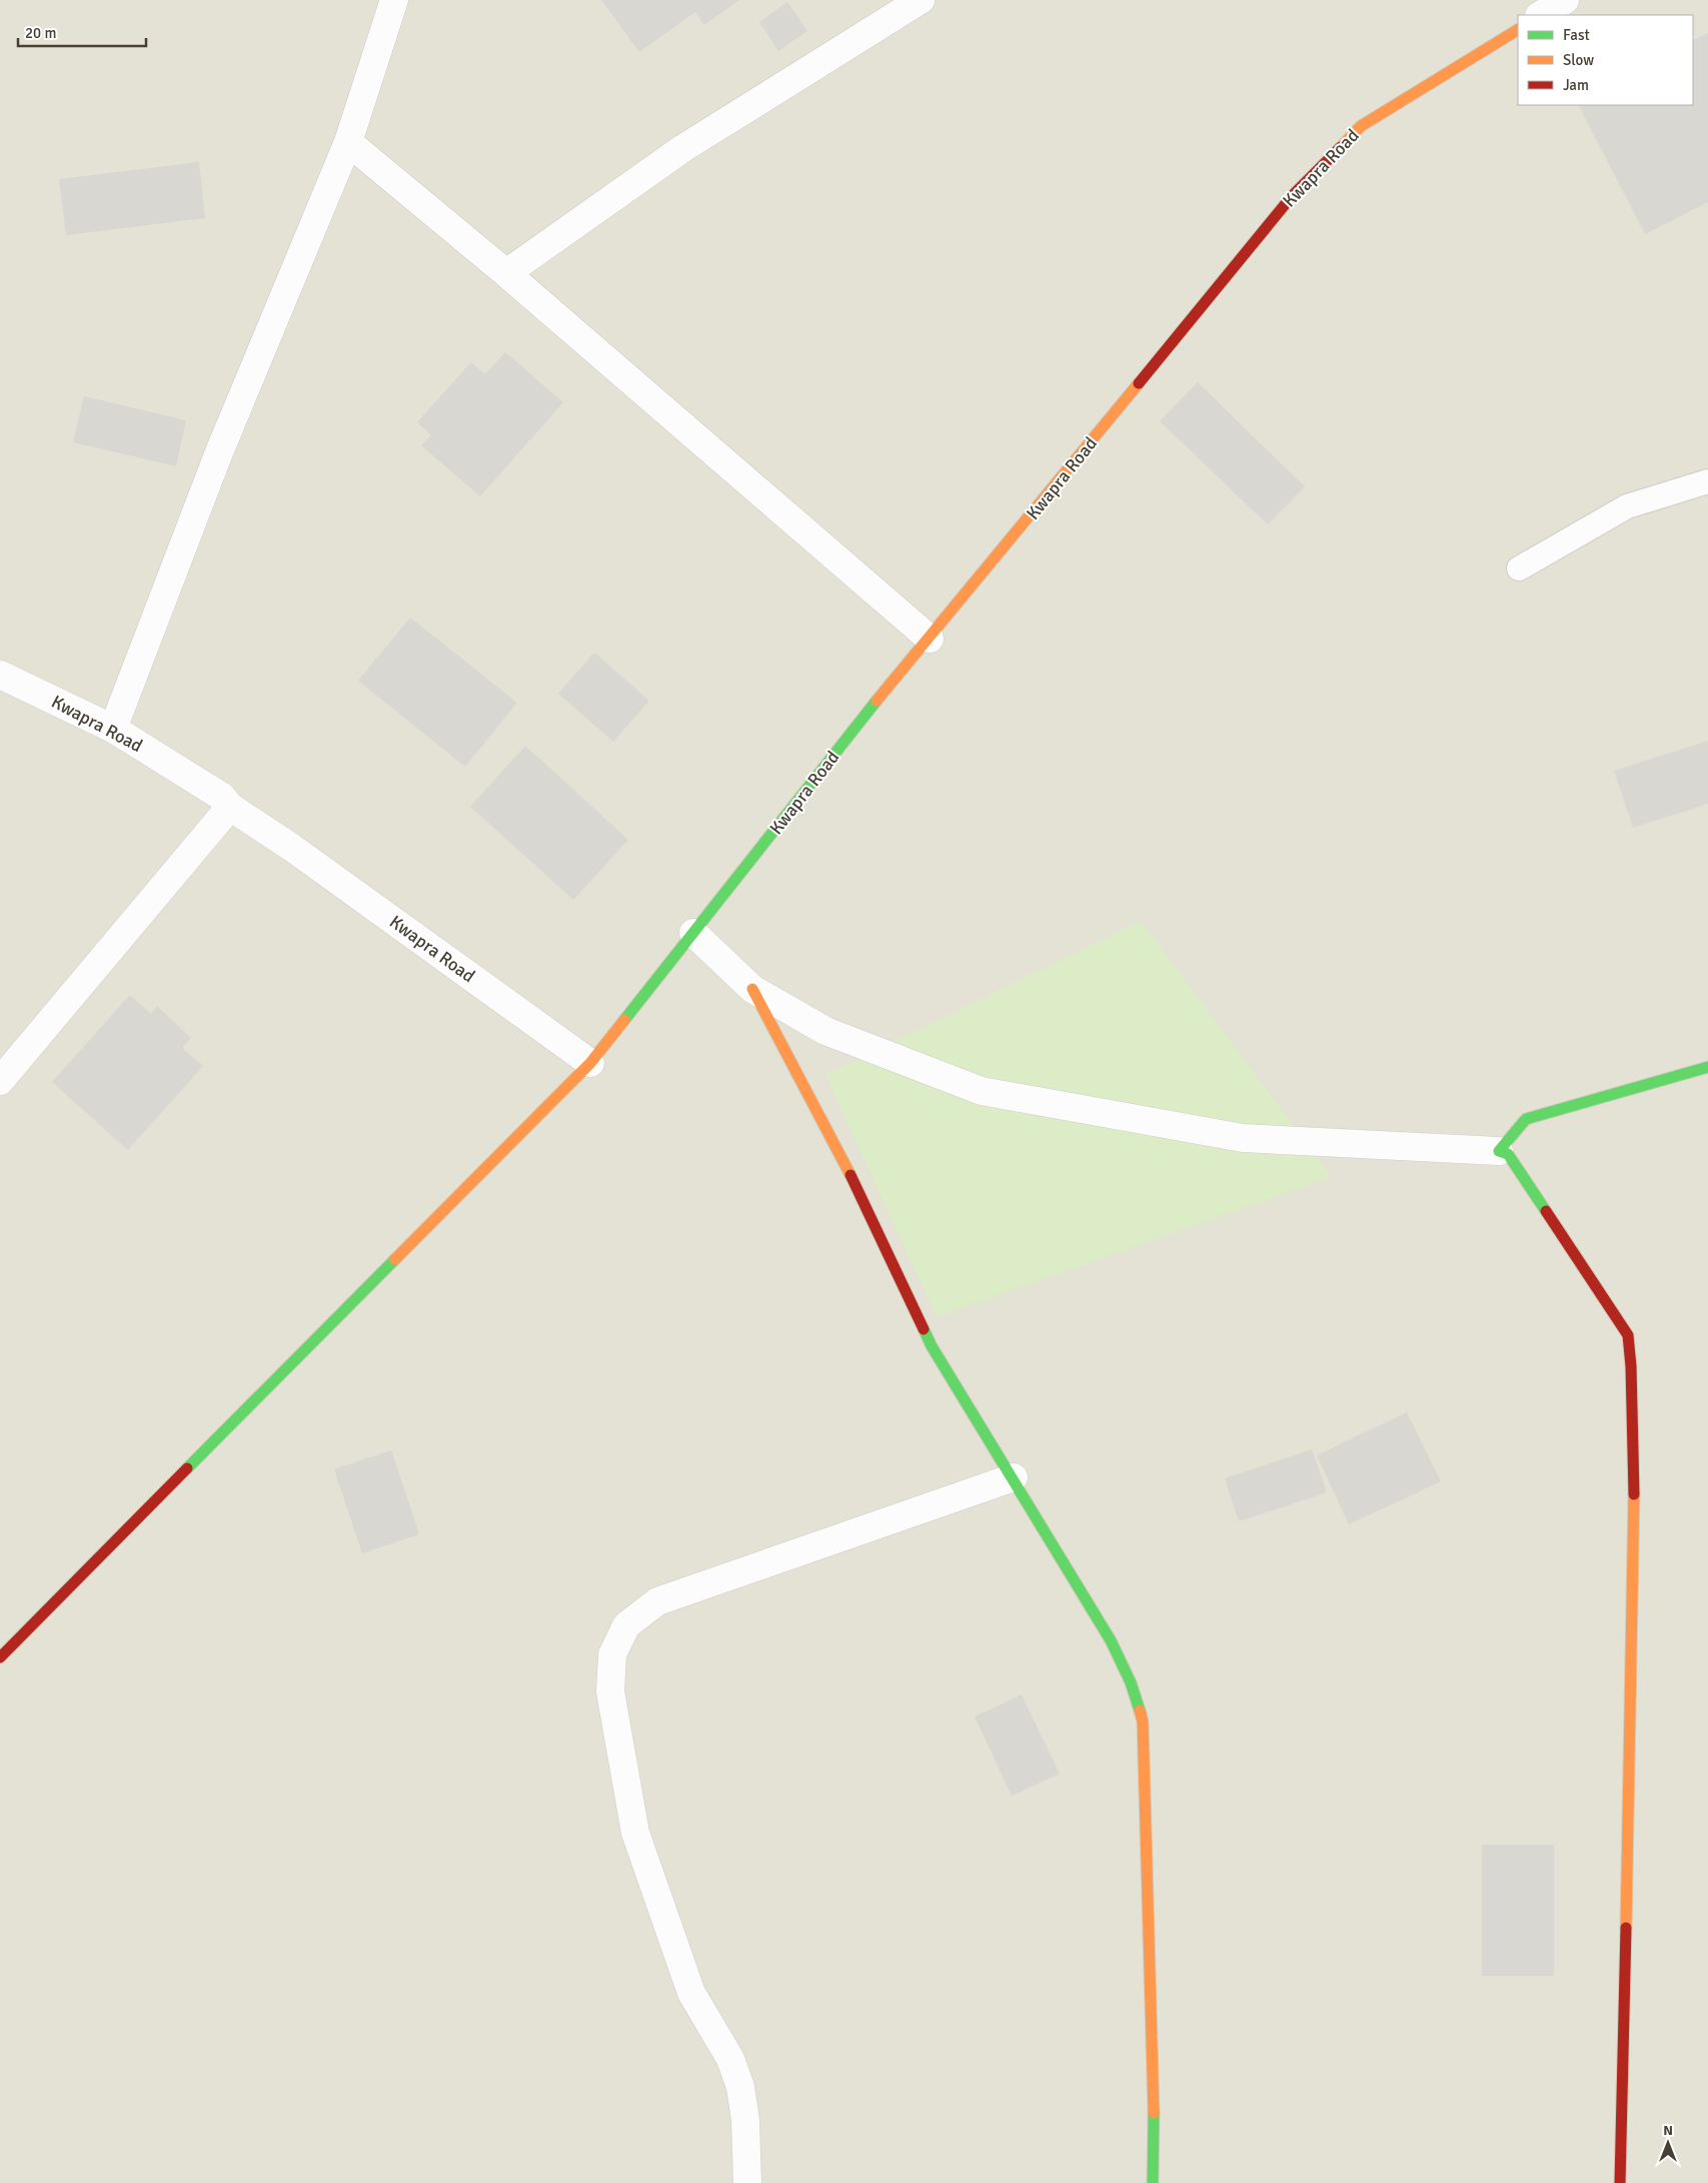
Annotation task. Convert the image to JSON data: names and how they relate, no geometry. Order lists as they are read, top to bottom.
{
  "streets": {
    "street": ["Kwapra Road"]
  },
  "legend": ["Fast", "Slow", "Jam"],
  "scale_bar": "20 m",
  "north": "top"
}
